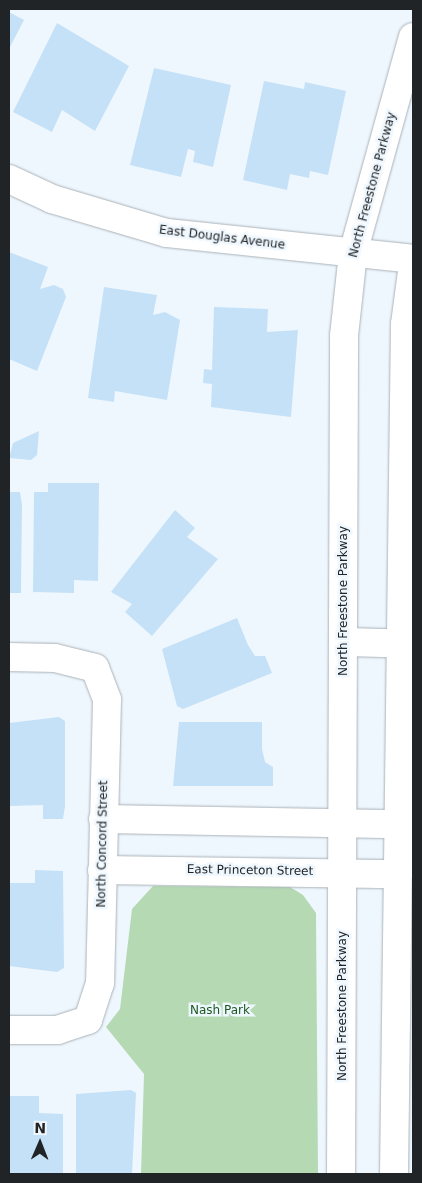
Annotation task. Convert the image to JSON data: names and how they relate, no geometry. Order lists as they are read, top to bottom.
{
  "streets": {
    "street": [
      "North Freestone Parkway",
      "East Douglas Avenue",
      "North Concord Street",
      "East Princeton Street"
    ]
  },
  "crossings": [
    ["North Freestone Parkway", "East Douglas Avenue"],
    ["North Freestone Parkway", "East Princeton Street"],
    ["North Concord Street", "East Princeton Street"]
  ],
  "parks": ["Nash Park"],
  "north": "top"
}
